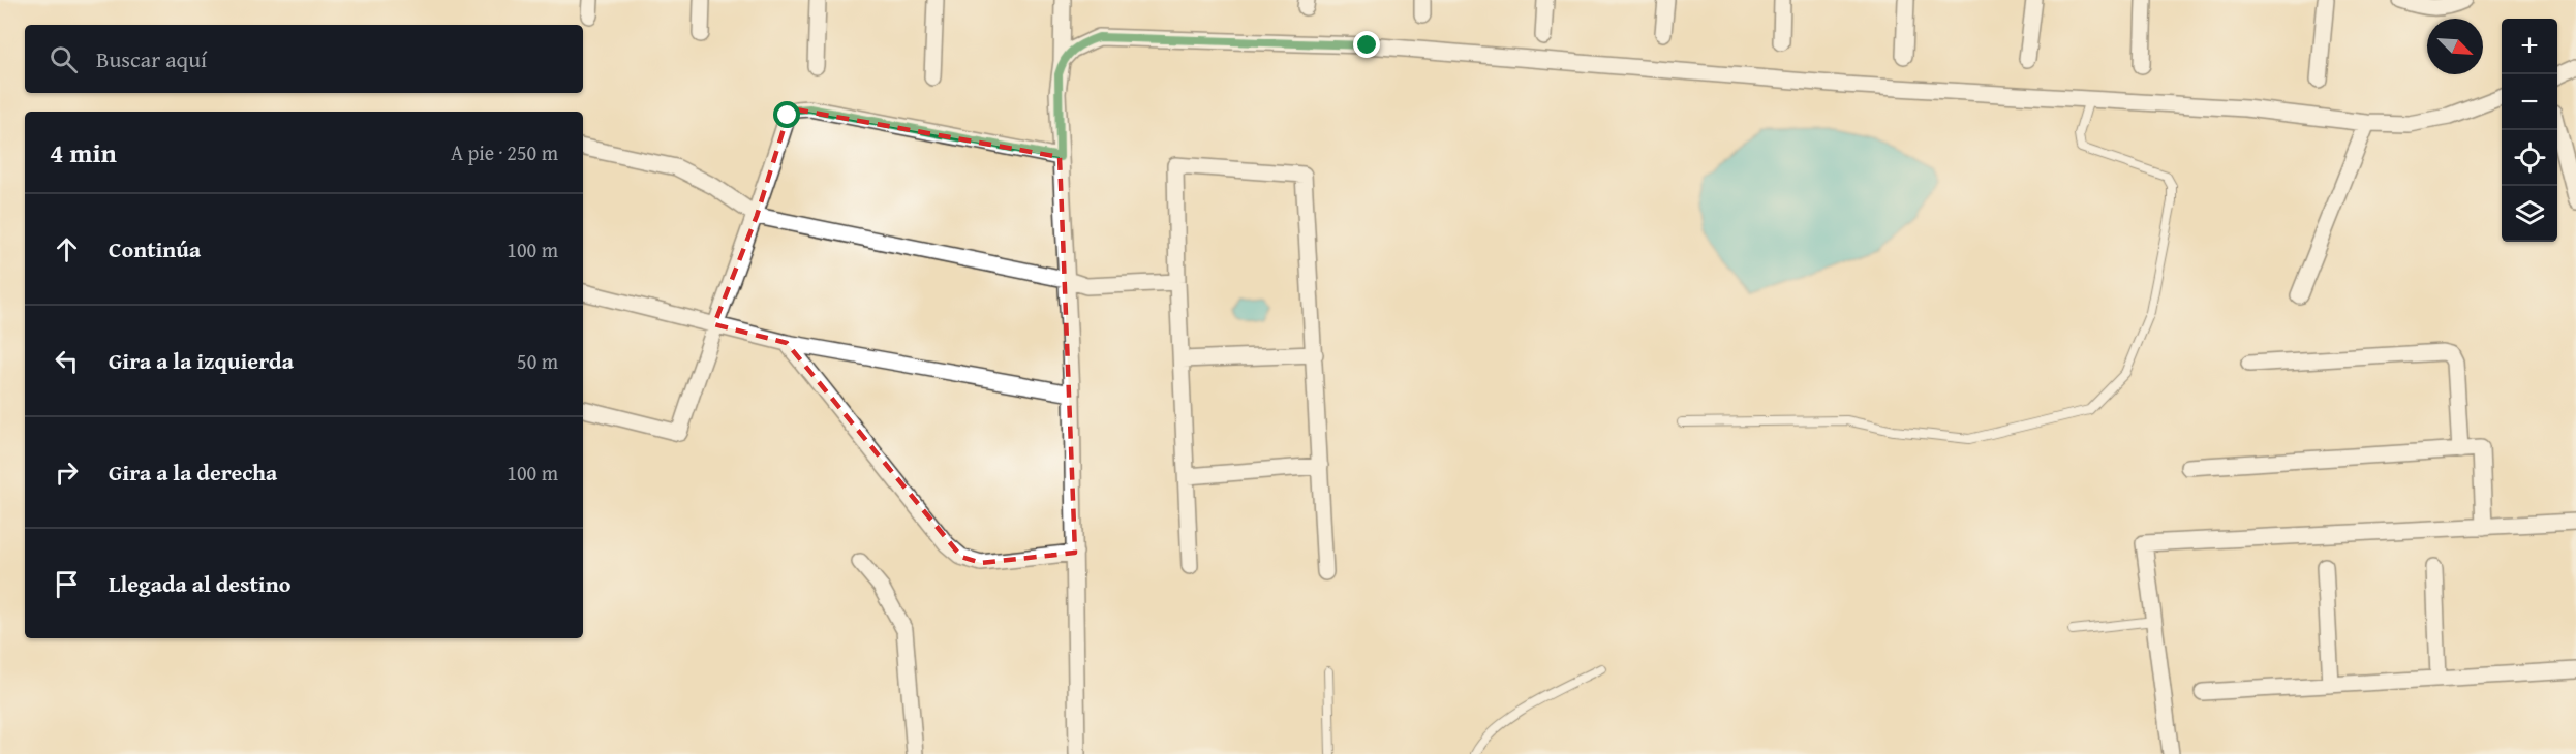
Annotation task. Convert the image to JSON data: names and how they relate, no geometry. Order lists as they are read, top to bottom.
{
  "north": "bottom right",
  "page": {
    "map_buttons": ["+", "−"],
    "search": "Buscar aquí",
    "heading": ["4 min", "A pie · 250 m"],
    "list": [
      ["Continúa", "100 m"],
      ["Gira a la izquierda", "50 m"],
      ["Gira a la derecha", "100 m"],
      "Llegada al destino"
    ]
  }
}
